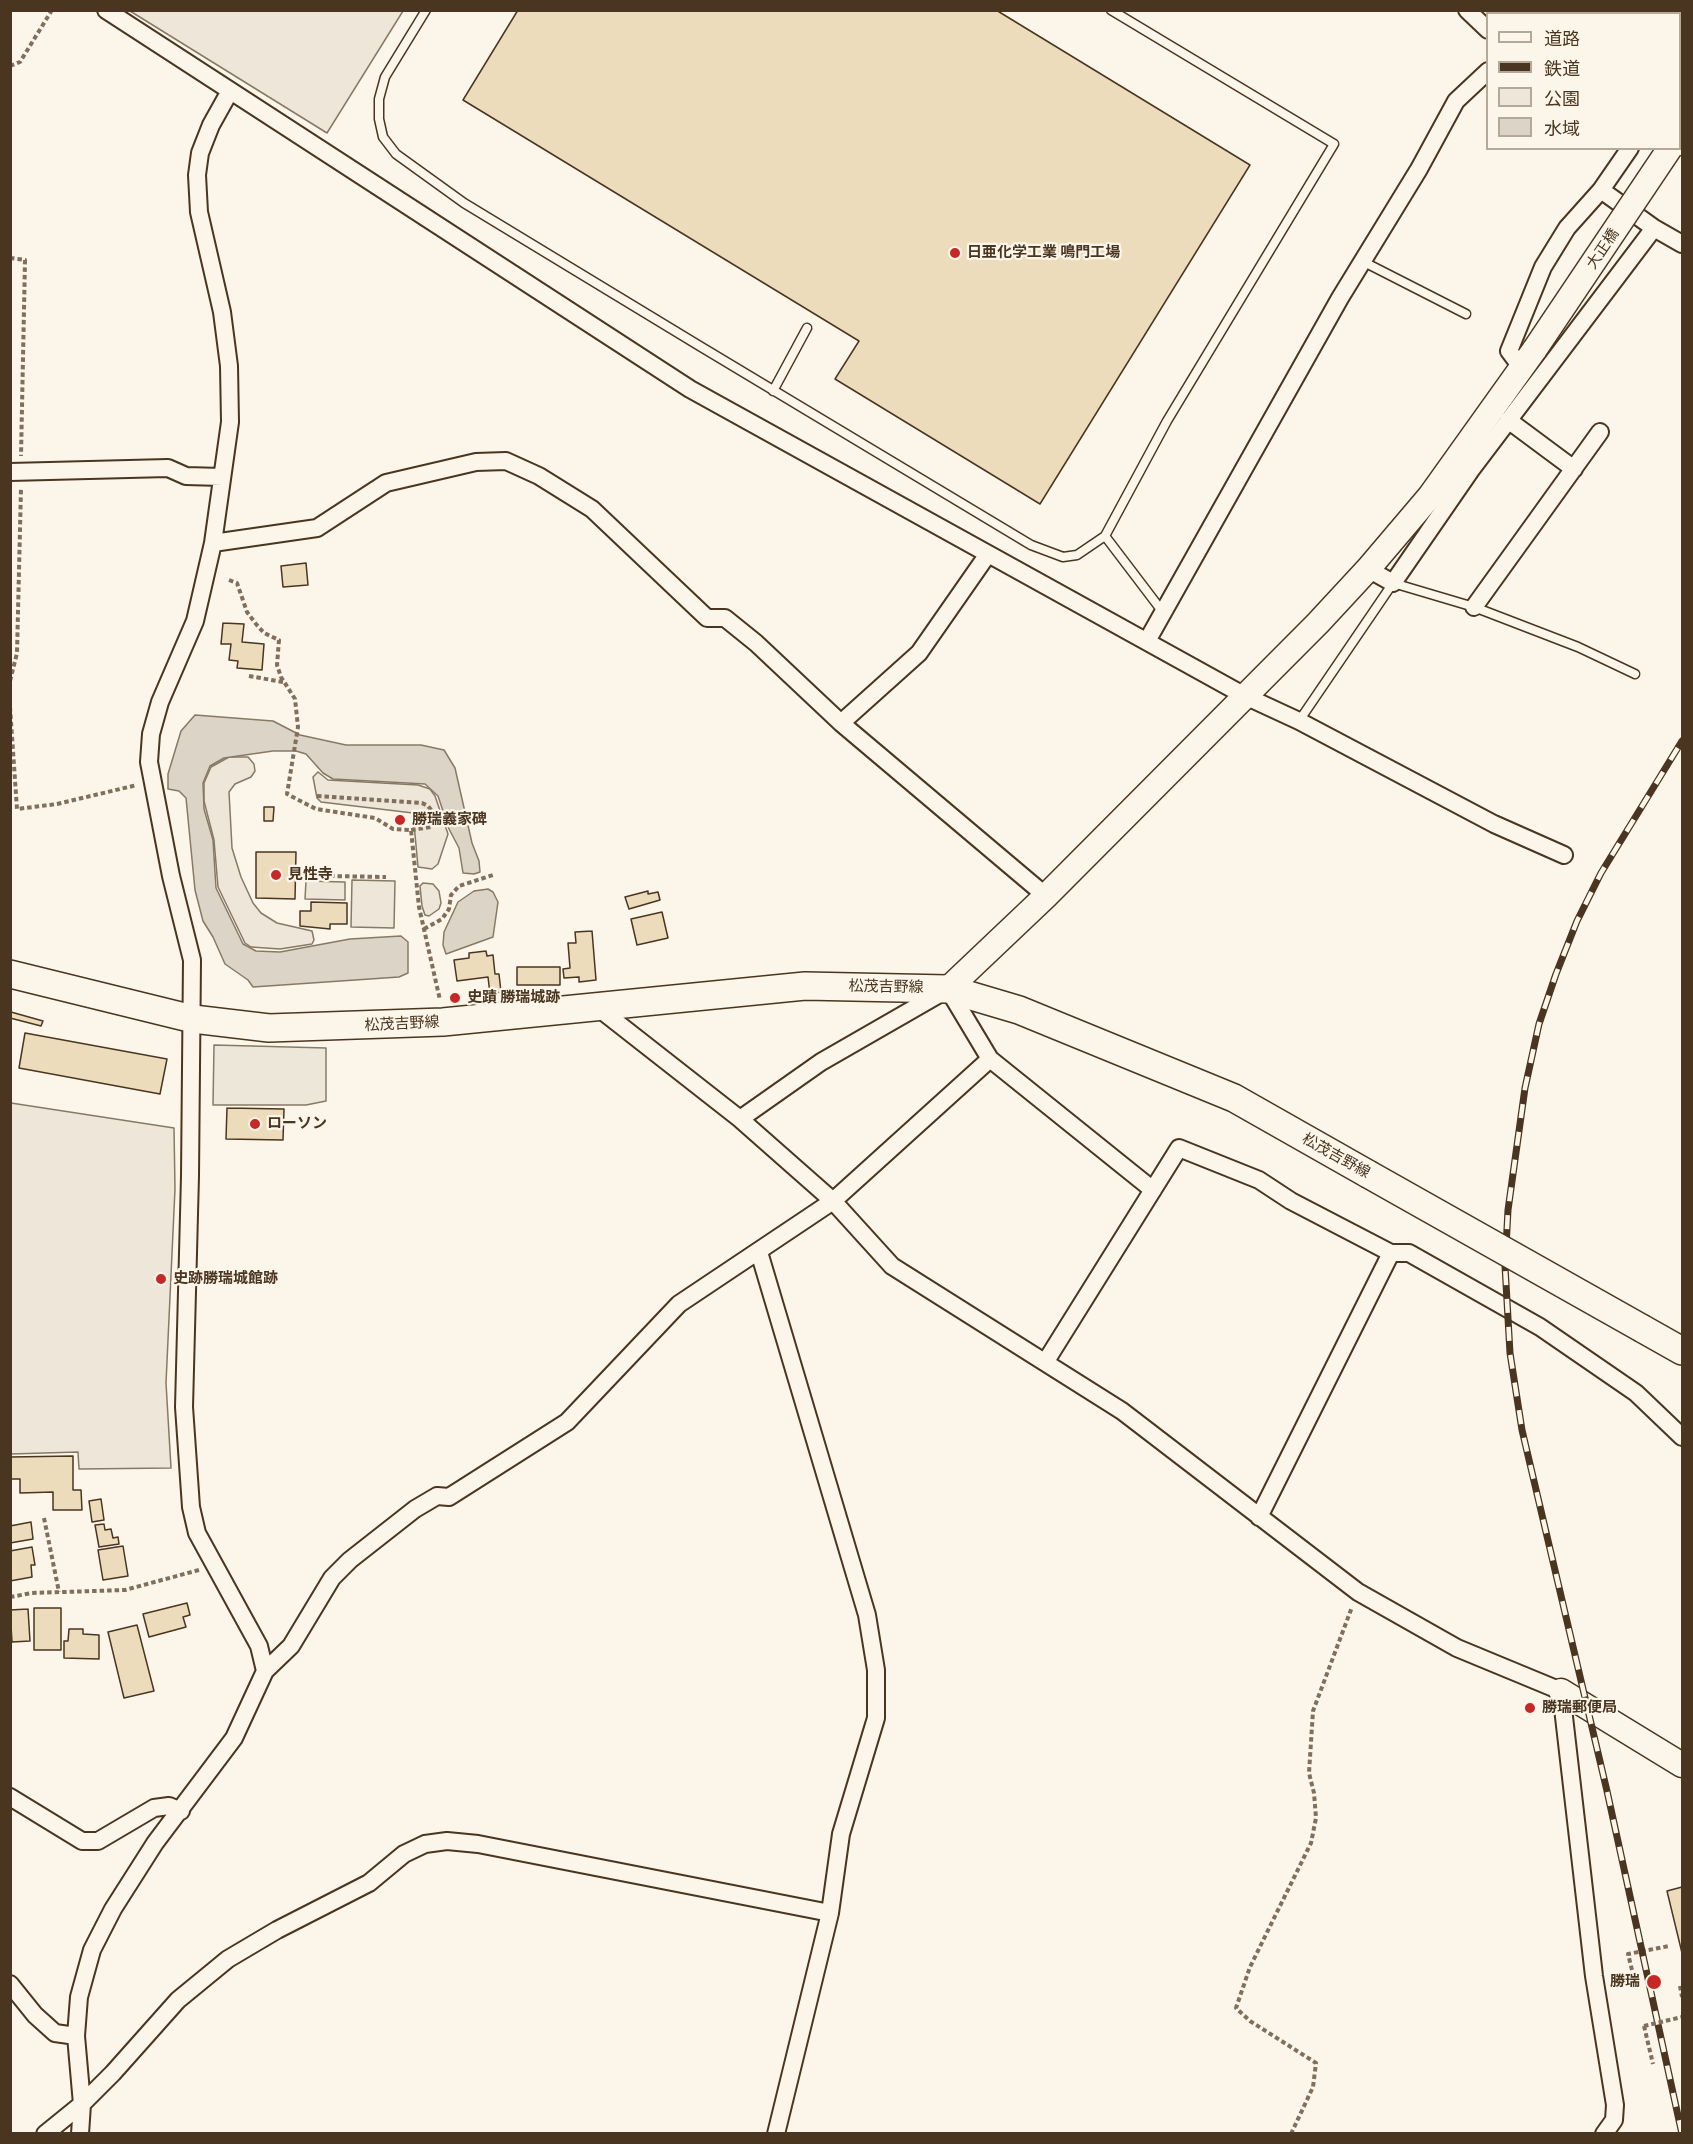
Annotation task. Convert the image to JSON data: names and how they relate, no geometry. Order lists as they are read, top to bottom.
{
  "streets": {
    "main road": ["松茂吉野線"],
    "street": ["大正橋"]
  },
  "crossings": [
    ["大正橋", "松茂吉野線"]
  ],
  "places": [
    "日亜化学工業 鳴門工場",
    "勝瑞義家碑",
    "見性寺",
    "史蹟 勝瑞城跡",
    "ローソン",
    "史跡勝瑞城館跡",
    "勝瑞郵便局",
    "勝瑞"
  ],
  "legend": [
    "道路",
    "鉄道",
    "公園",
    "水域"
  ]
}
